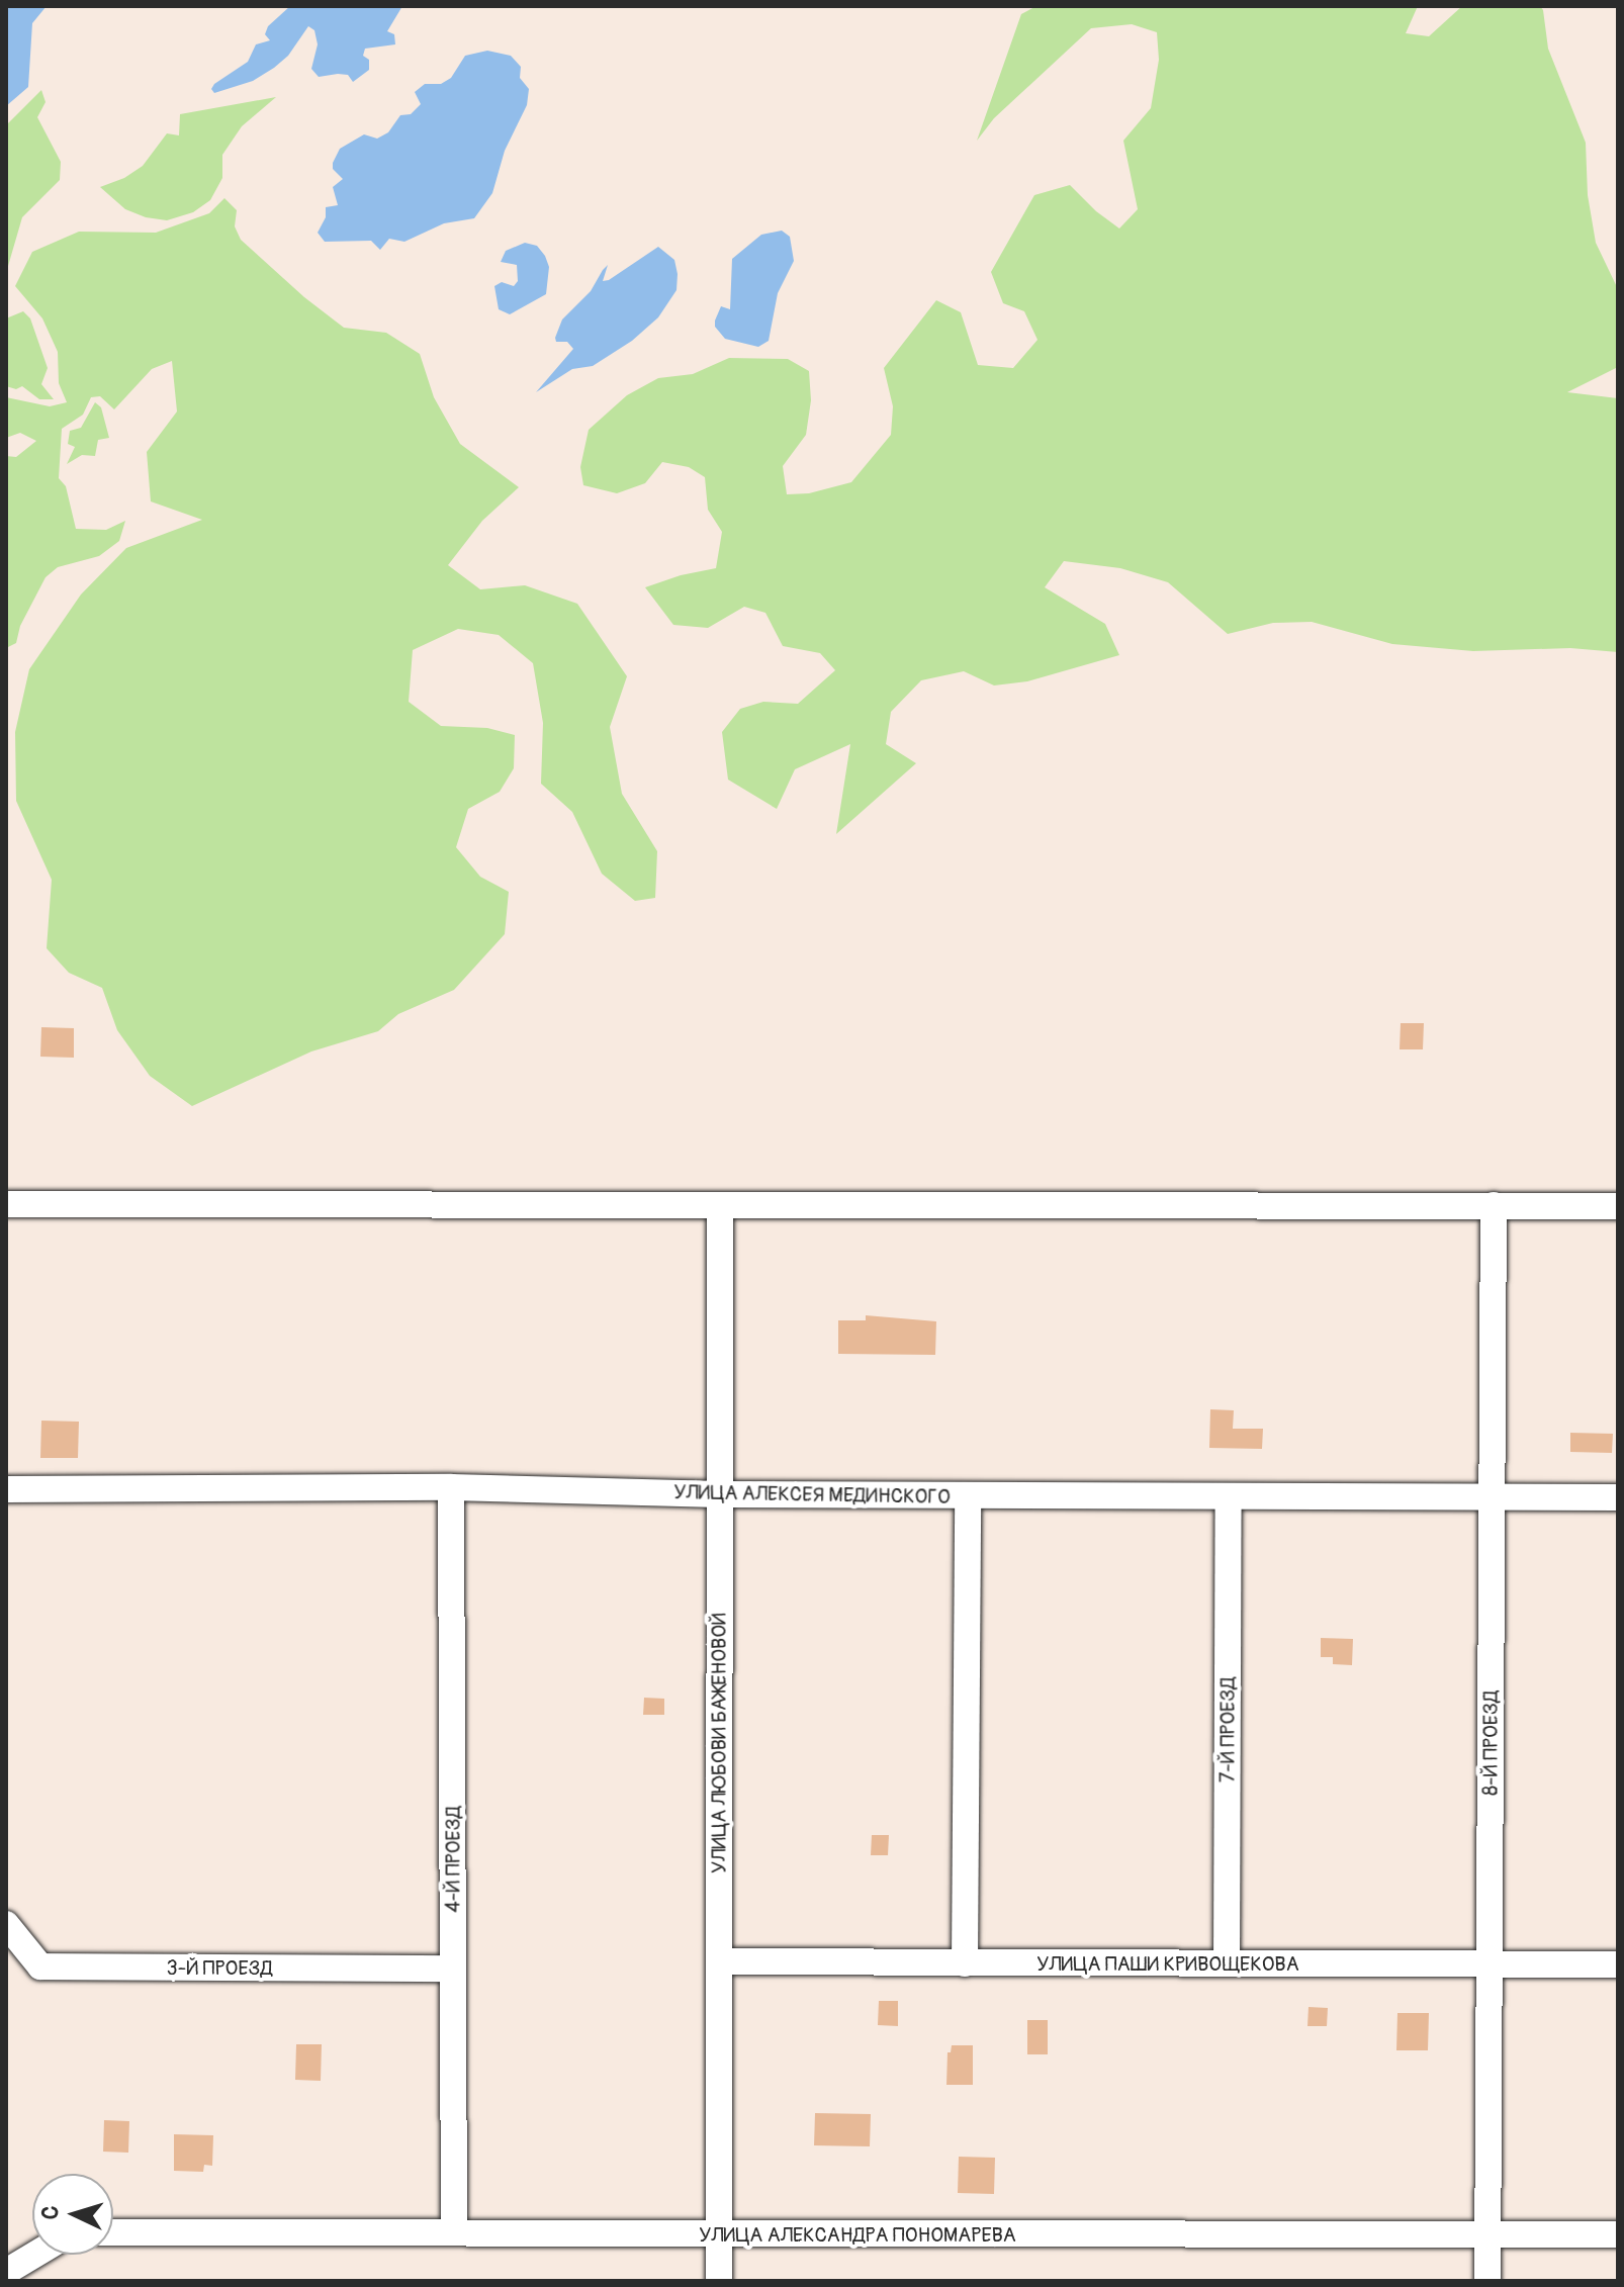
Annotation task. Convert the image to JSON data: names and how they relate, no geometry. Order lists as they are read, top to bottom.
{
  "streets": {
    "street": [
      "УЛИЦА АЛЕКСЕЯ МЕДИНСКОГО",
      "7-Й ПРОЕЗД",
      "УЛИЦА ЛЮБОВИ БАЖЕНОВОЙ",
      "8-Й ПРОЕЗД",
      "4-Й ПРОЕЗД",
      "УЛИЦА ПАШИ КРИВОЩЕКОВА",
      "3-Й ПРОЕЗД",
      "УЛИЦА АЛЕКСАНДРА ПОНОМАРЕВА"
    ]
  },
  "crossings": [
    ["УЛИЦА АЛЕКСЕЯ МЕДИНСКОГО", "7-Й ПРОЕЗД"],
    ["УЛИЦА АЛЕКСЕЯ МЕДИНСКОГО", "УЛИЦА ЛЮБОВИ БАЖЕНОВОЙ"],
    ["УЛИЦА АЛЕКСЕЯ МЕДИНСКОГО", "8-Й ПРОЕЗД"],
    ["УЛИЦА АЛЕКСЕЯ МЕДИНСКОГО", "4-Й ПРОЕЗД"],
    ["7-Й ПРОЕЗД", "УЛИЦА ПАШИ КРИВОЩЕКОВА"],
    ["УЛИЦА ЛЮБОВИ БАЖЕНОВОЙ", "УЛИЦА ПАШИ КРИВОЩЕКОВА"],
    ["УЛИЦА ЛЮБОВИ БАЖЕНОВОЙ", "УЛИЦА АЛЕКСАНДРА ПОНОМАРЕВА"],
    ["8-Й ПРОЕЗД", "УЛИЦА ПАШИ КРИВОЩЕКОВА"],
    ["8-Й ПРОЕЗД", "УЛИЦА АЛЕКСАНДРА ПОНОМАРЕВА"],
    ["4-Й ПРОЕЗД", "3-Й ПРОЕЗД"],
    ["4-Й ПРОЕЗД", "УЛИЦА АЛЕКСАНДРА ПОНОМАРЕВА"]
  ],
  "north": "left"
}
